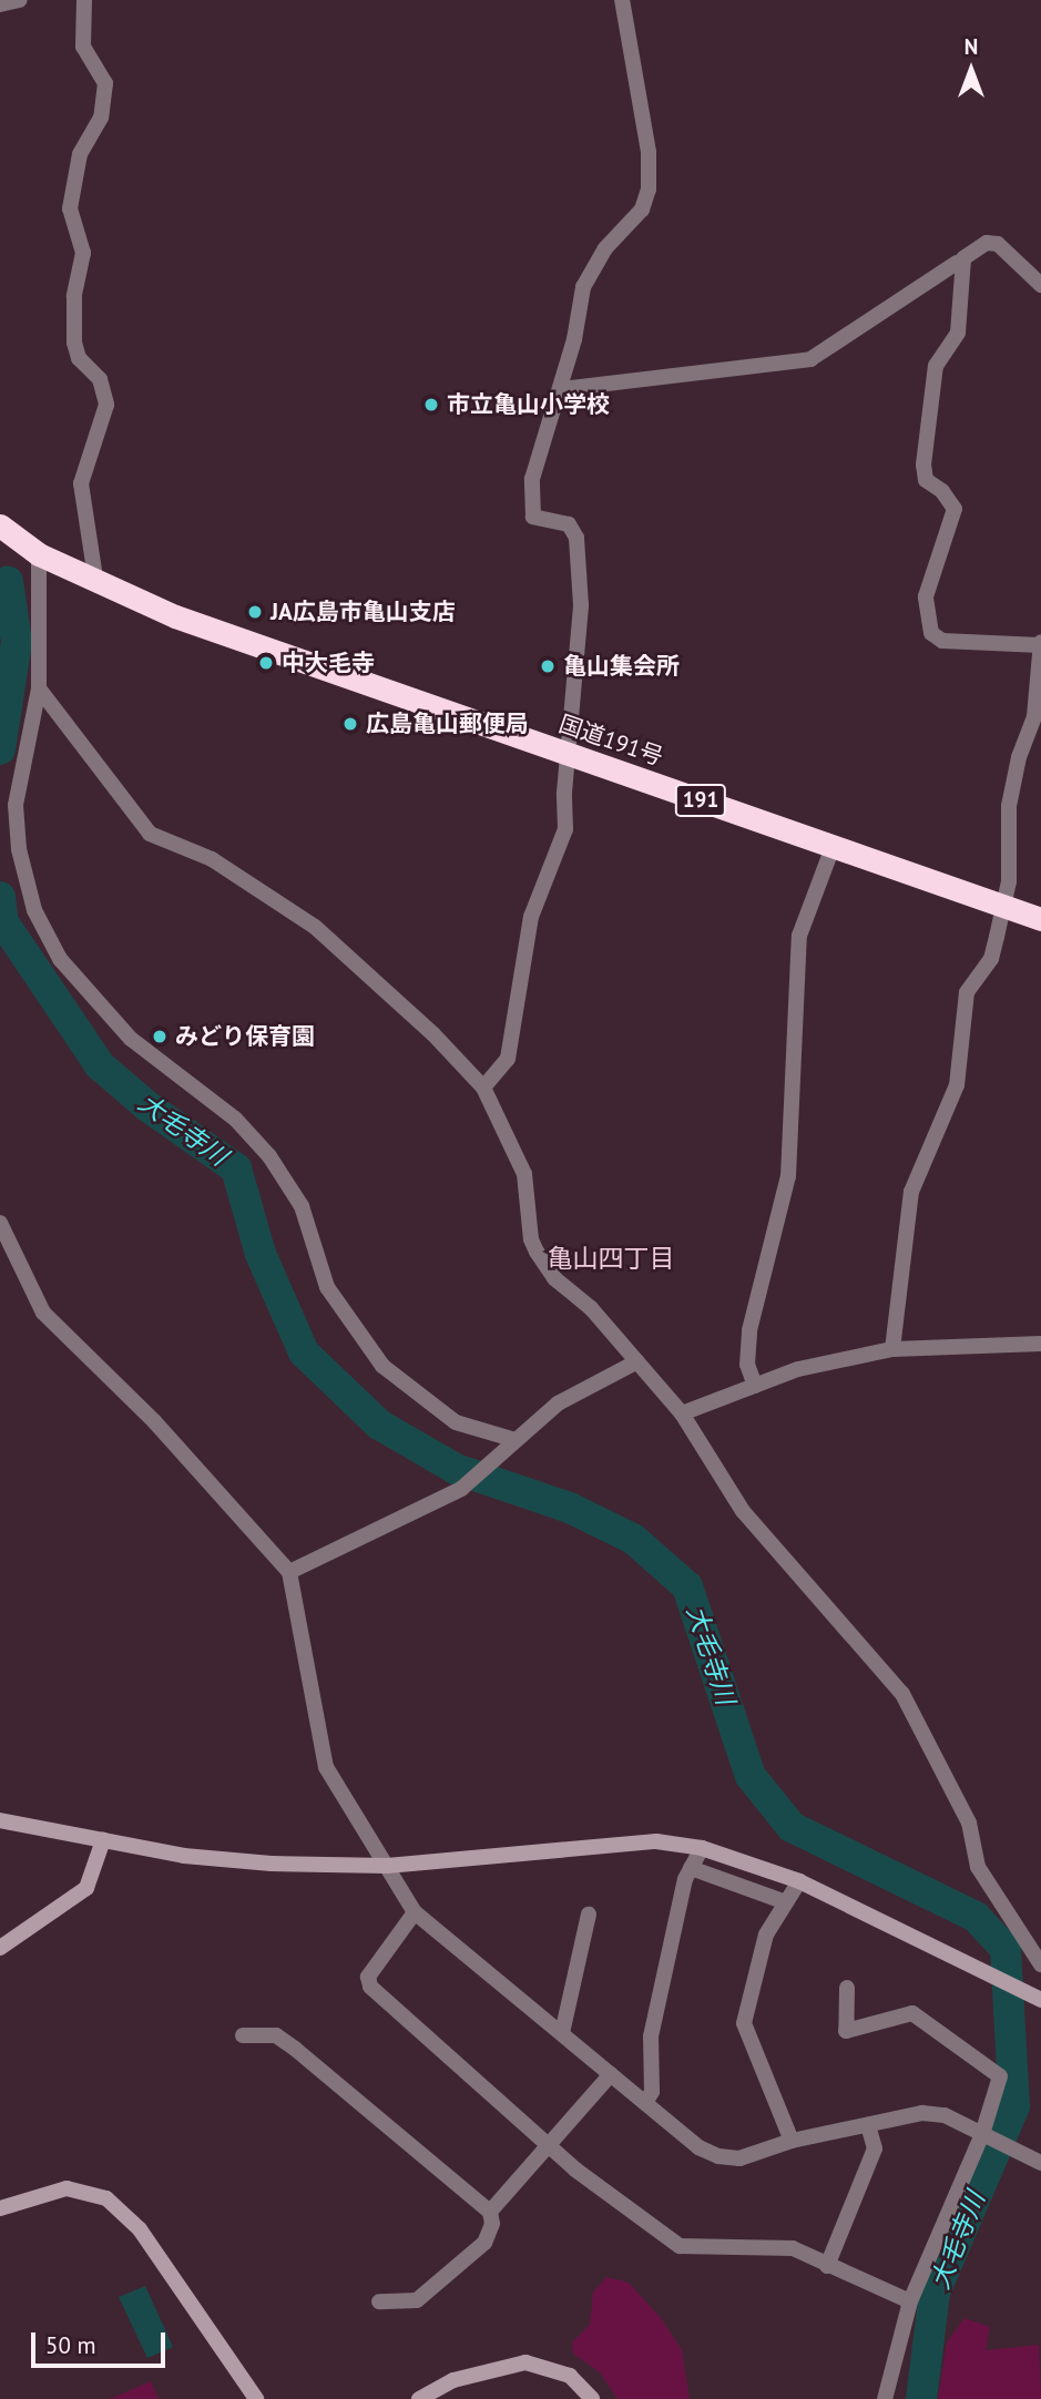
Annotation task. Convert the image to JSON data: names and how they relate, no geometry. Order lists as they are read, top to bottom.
{
  "streets": {
    "highway": ["国道191号", "191"]
  },
  "districts": ["亀山四丁目"],
  "water": ["大毛寺川"],
  "places": [
    "市立亀山小学校",
    "JA広島市亀山支店",
    "中大毛寺",
    "亀山集会所",
    "広島亀山郵便局",
    "みどり保育園"
  ],
  "scale_bar": "50 m",
  "north": "top"
}
